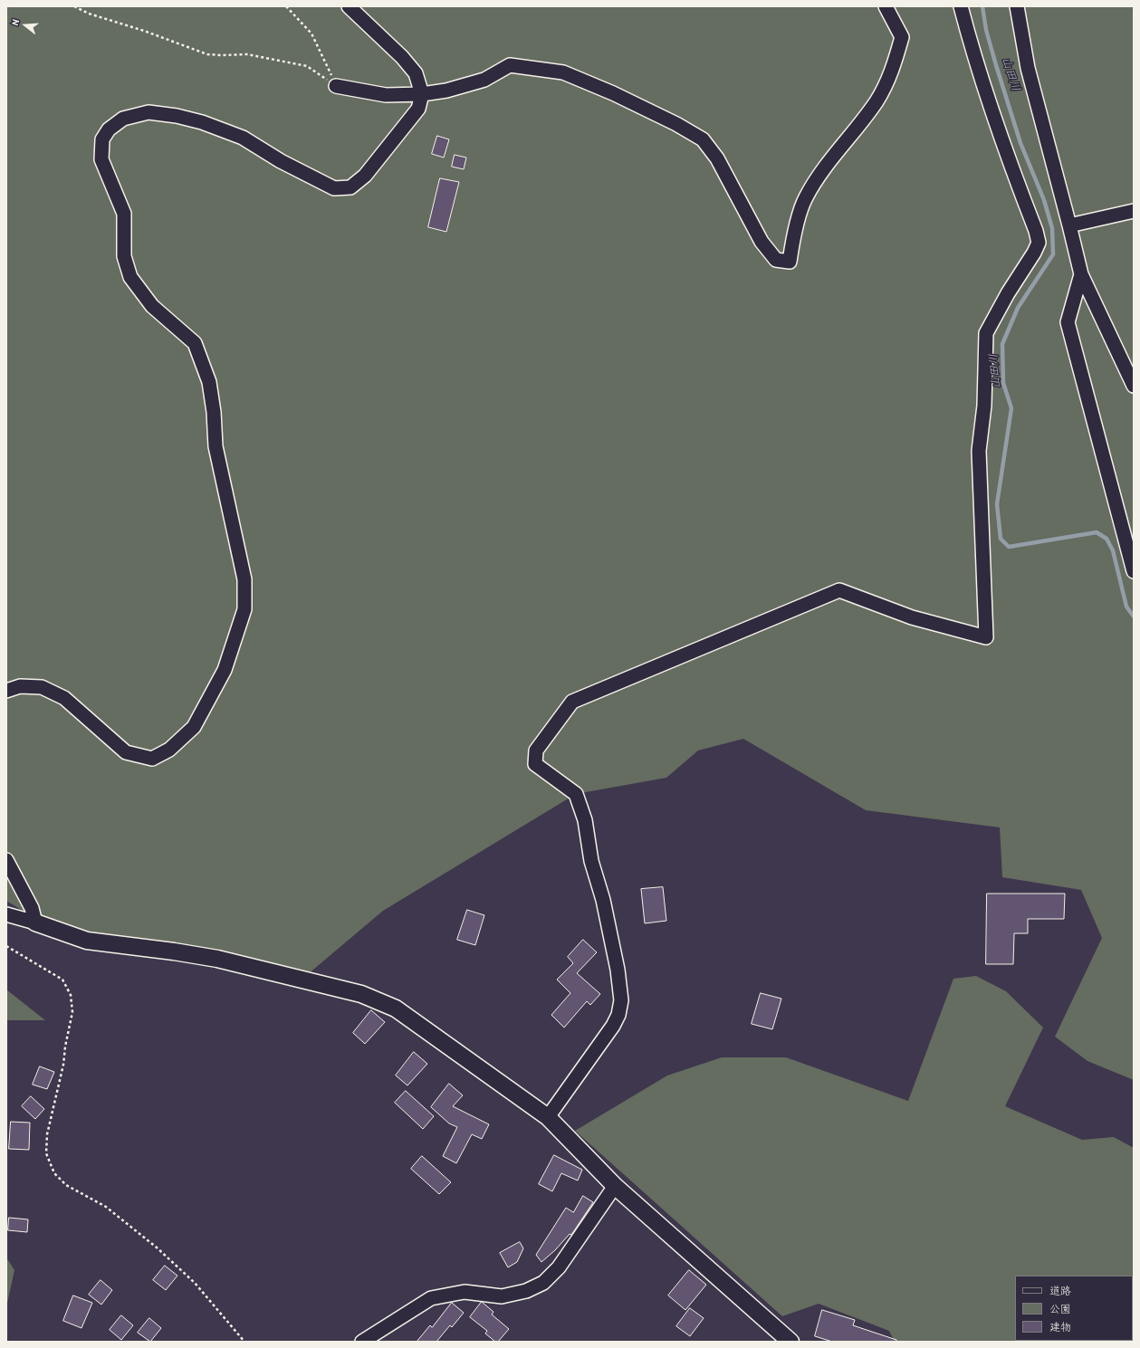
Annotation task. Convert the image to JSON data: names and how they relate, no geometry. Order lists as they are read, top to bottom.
{
  "water": ["山田川"],
  "legend": ["道路", "公園", "建物"],
  "north": "left"
}
